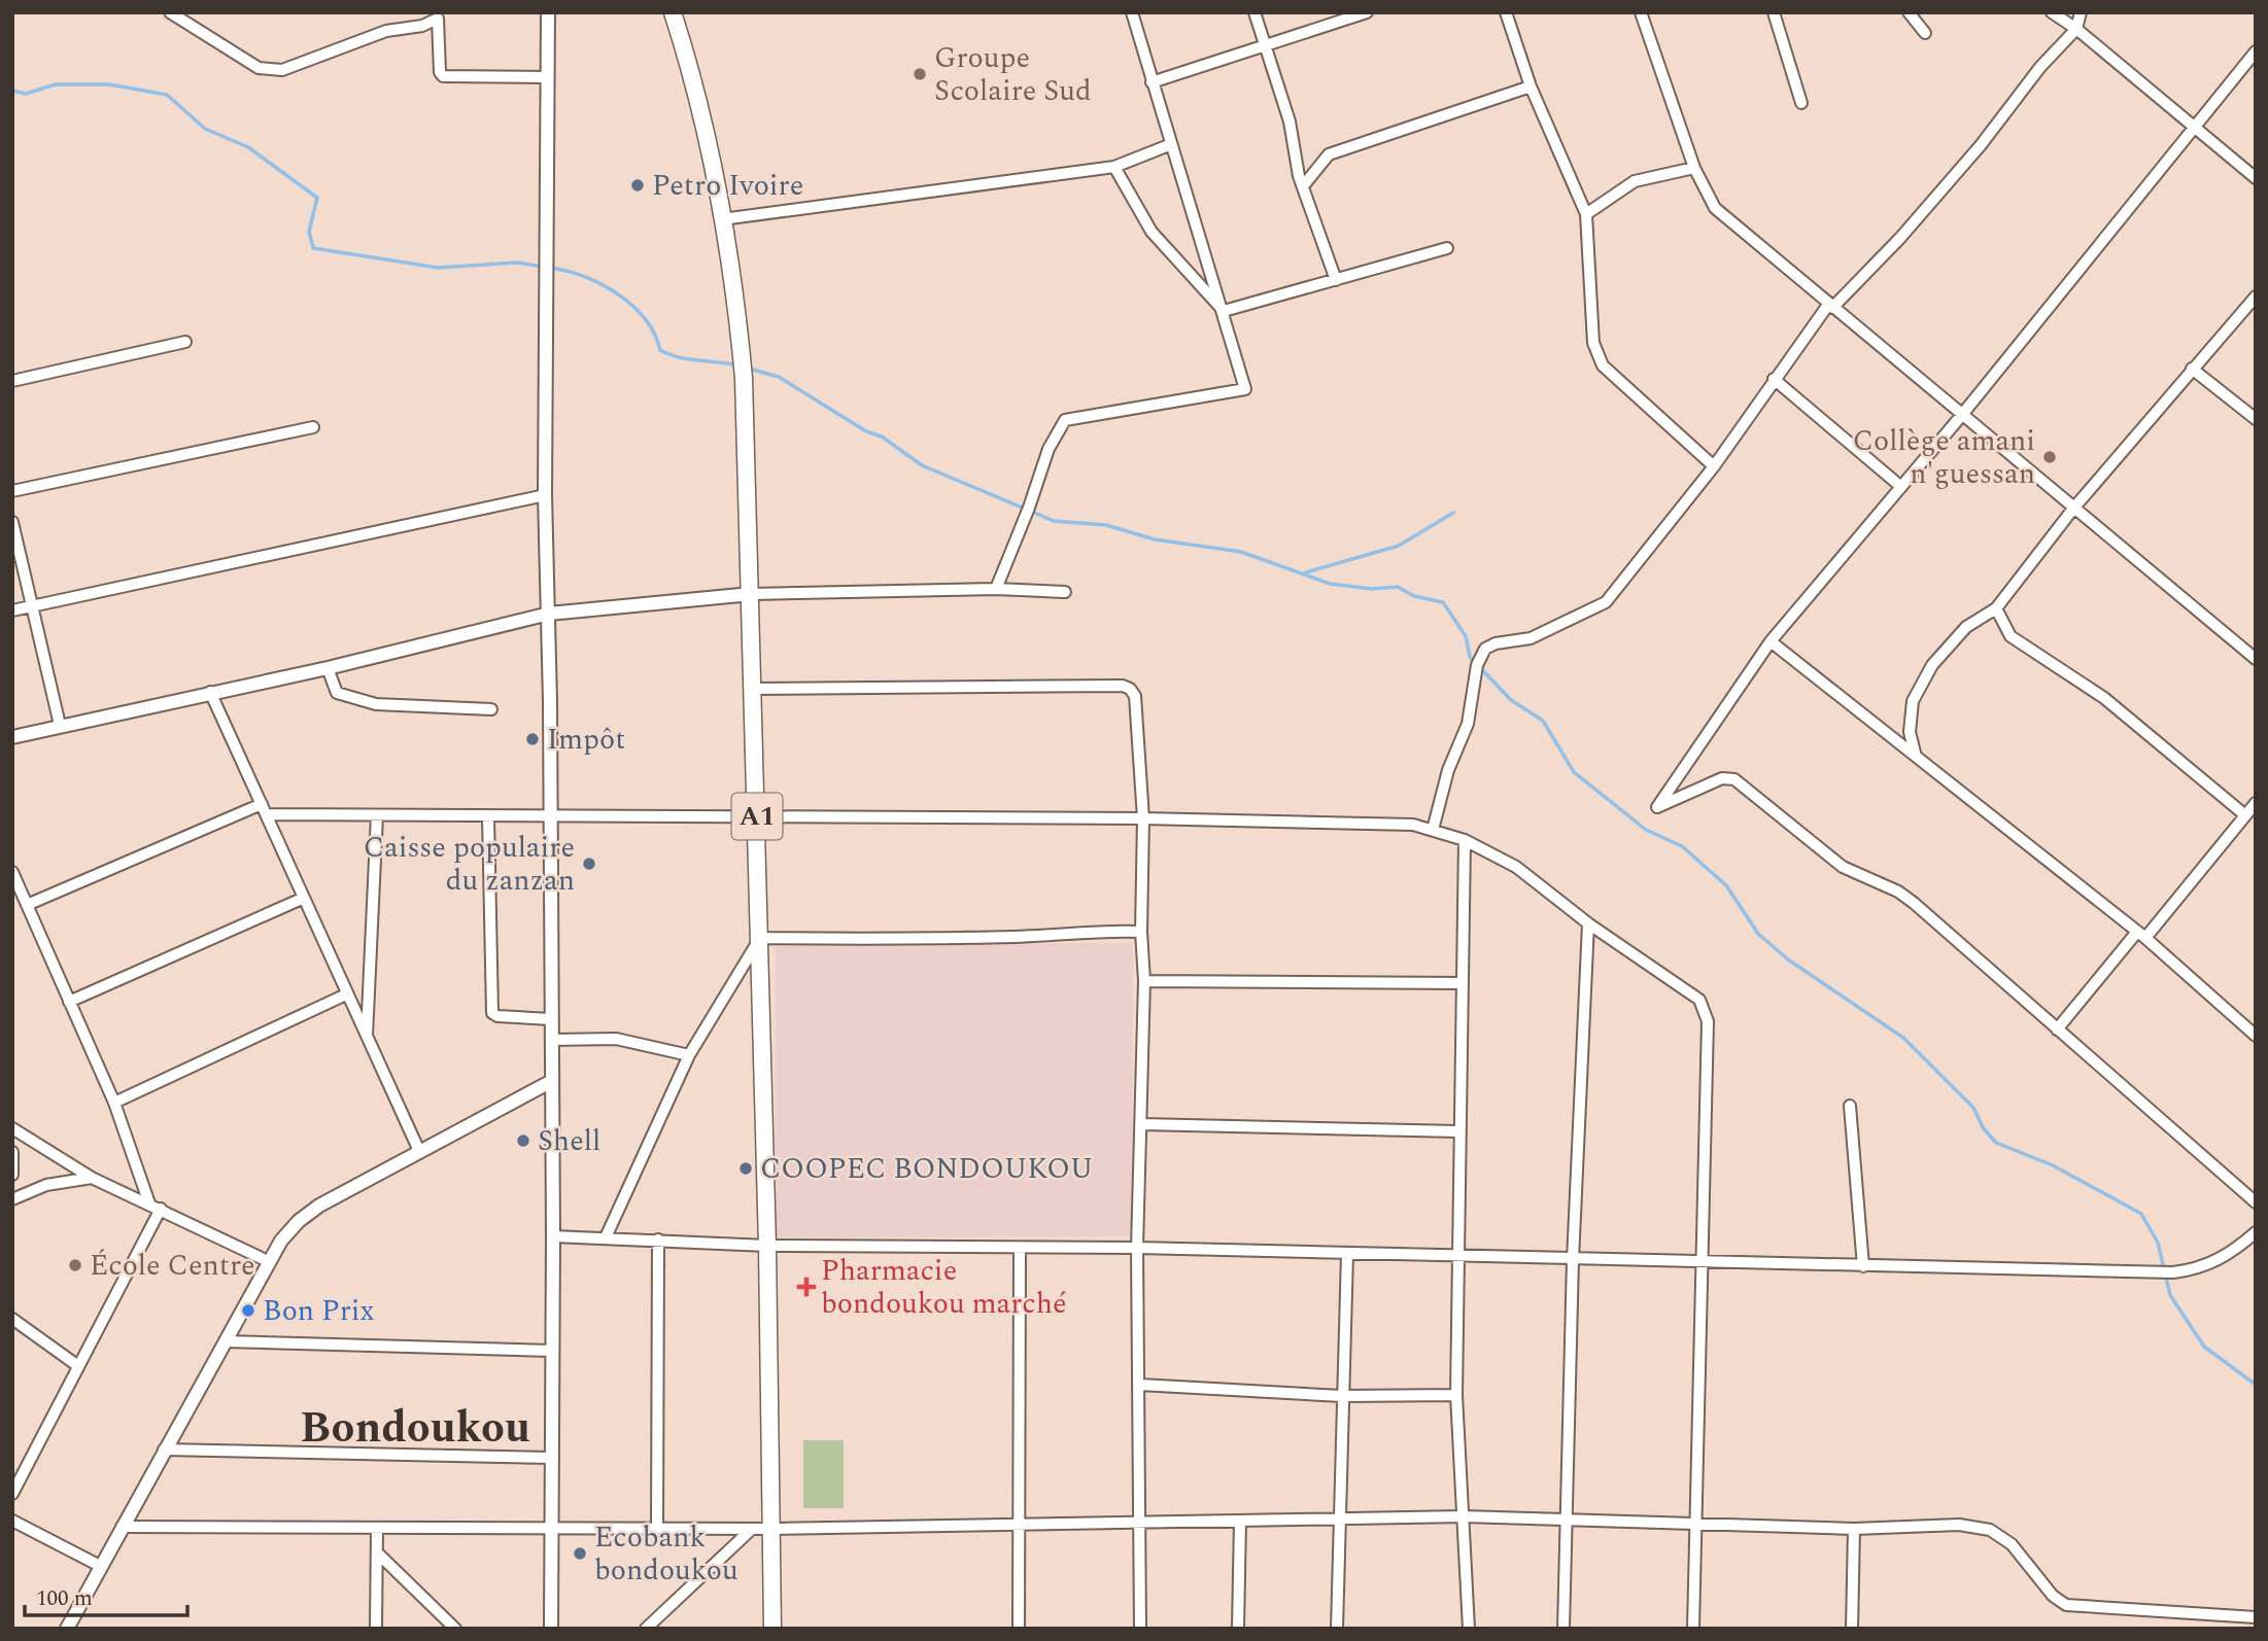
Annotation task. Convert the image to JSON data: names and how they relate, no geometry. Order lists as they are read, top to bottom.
{
  "streets": {
    "main road": ["A1"]
  },
  "districts": ["Bondoukou"],
  "places": {
    "other": [
      "Groupe Scolaire Sud",
      "Petro Ivoire",
      "Collège amani n'guessan",
      "Impôt",
      "Caisse populaire du zanzan",
      "Shell",
      "COOPEC BONDOUKOU",
      "École Centre",
      "Bon Prix",
      "Ecobank bondoukou"
    ],
    "health": ["Pharmacie bondoukou marché"]
  },
  "scale_bar": "100 m"
}
